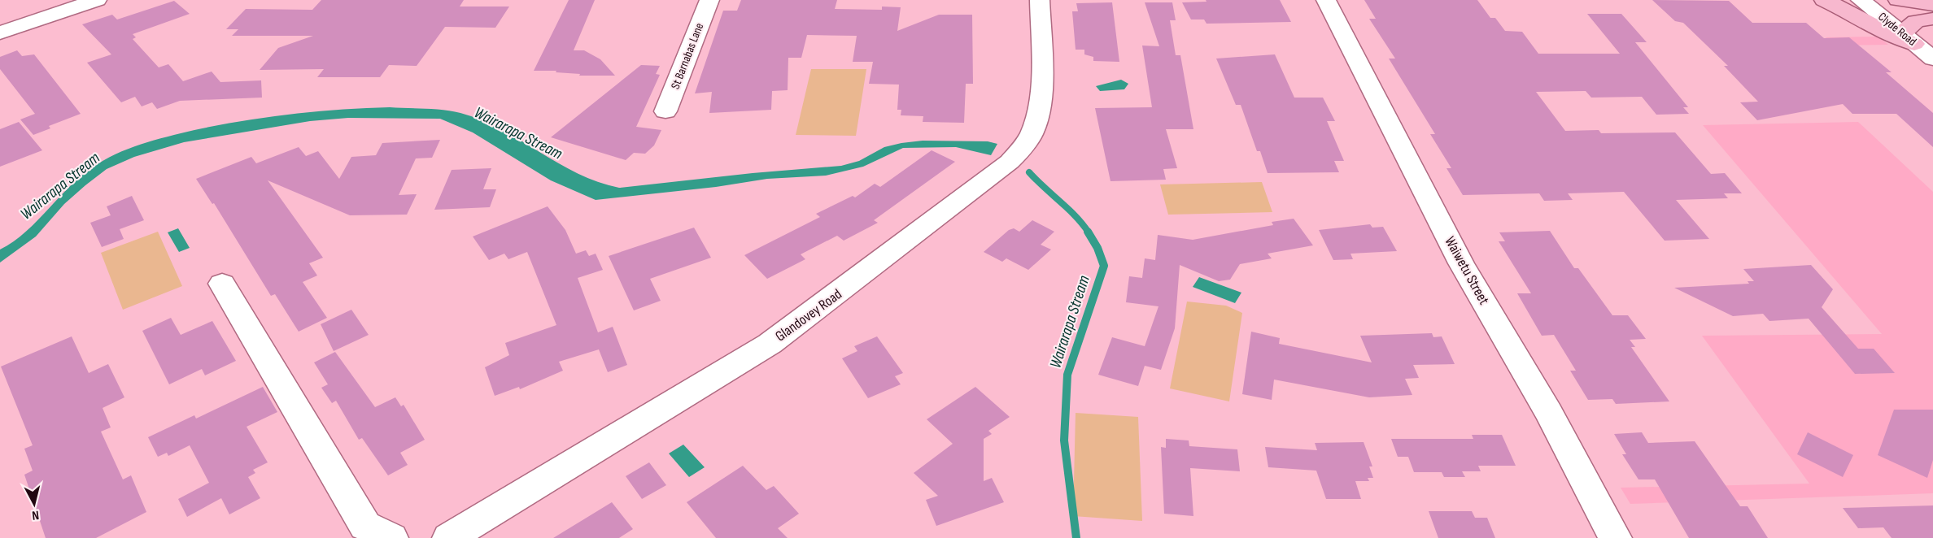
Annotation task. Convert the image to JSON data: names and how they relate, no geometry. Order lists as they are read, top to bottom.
{
  "streets": {
    "street": [
      "Clyde Road",
      "St Barnabas Lane",
      "Waiwetu Street",
      "Glandovey Road"
    ]
  },
  "water": ["Wairarapa Stream"],
  "north": "bottom"
}
